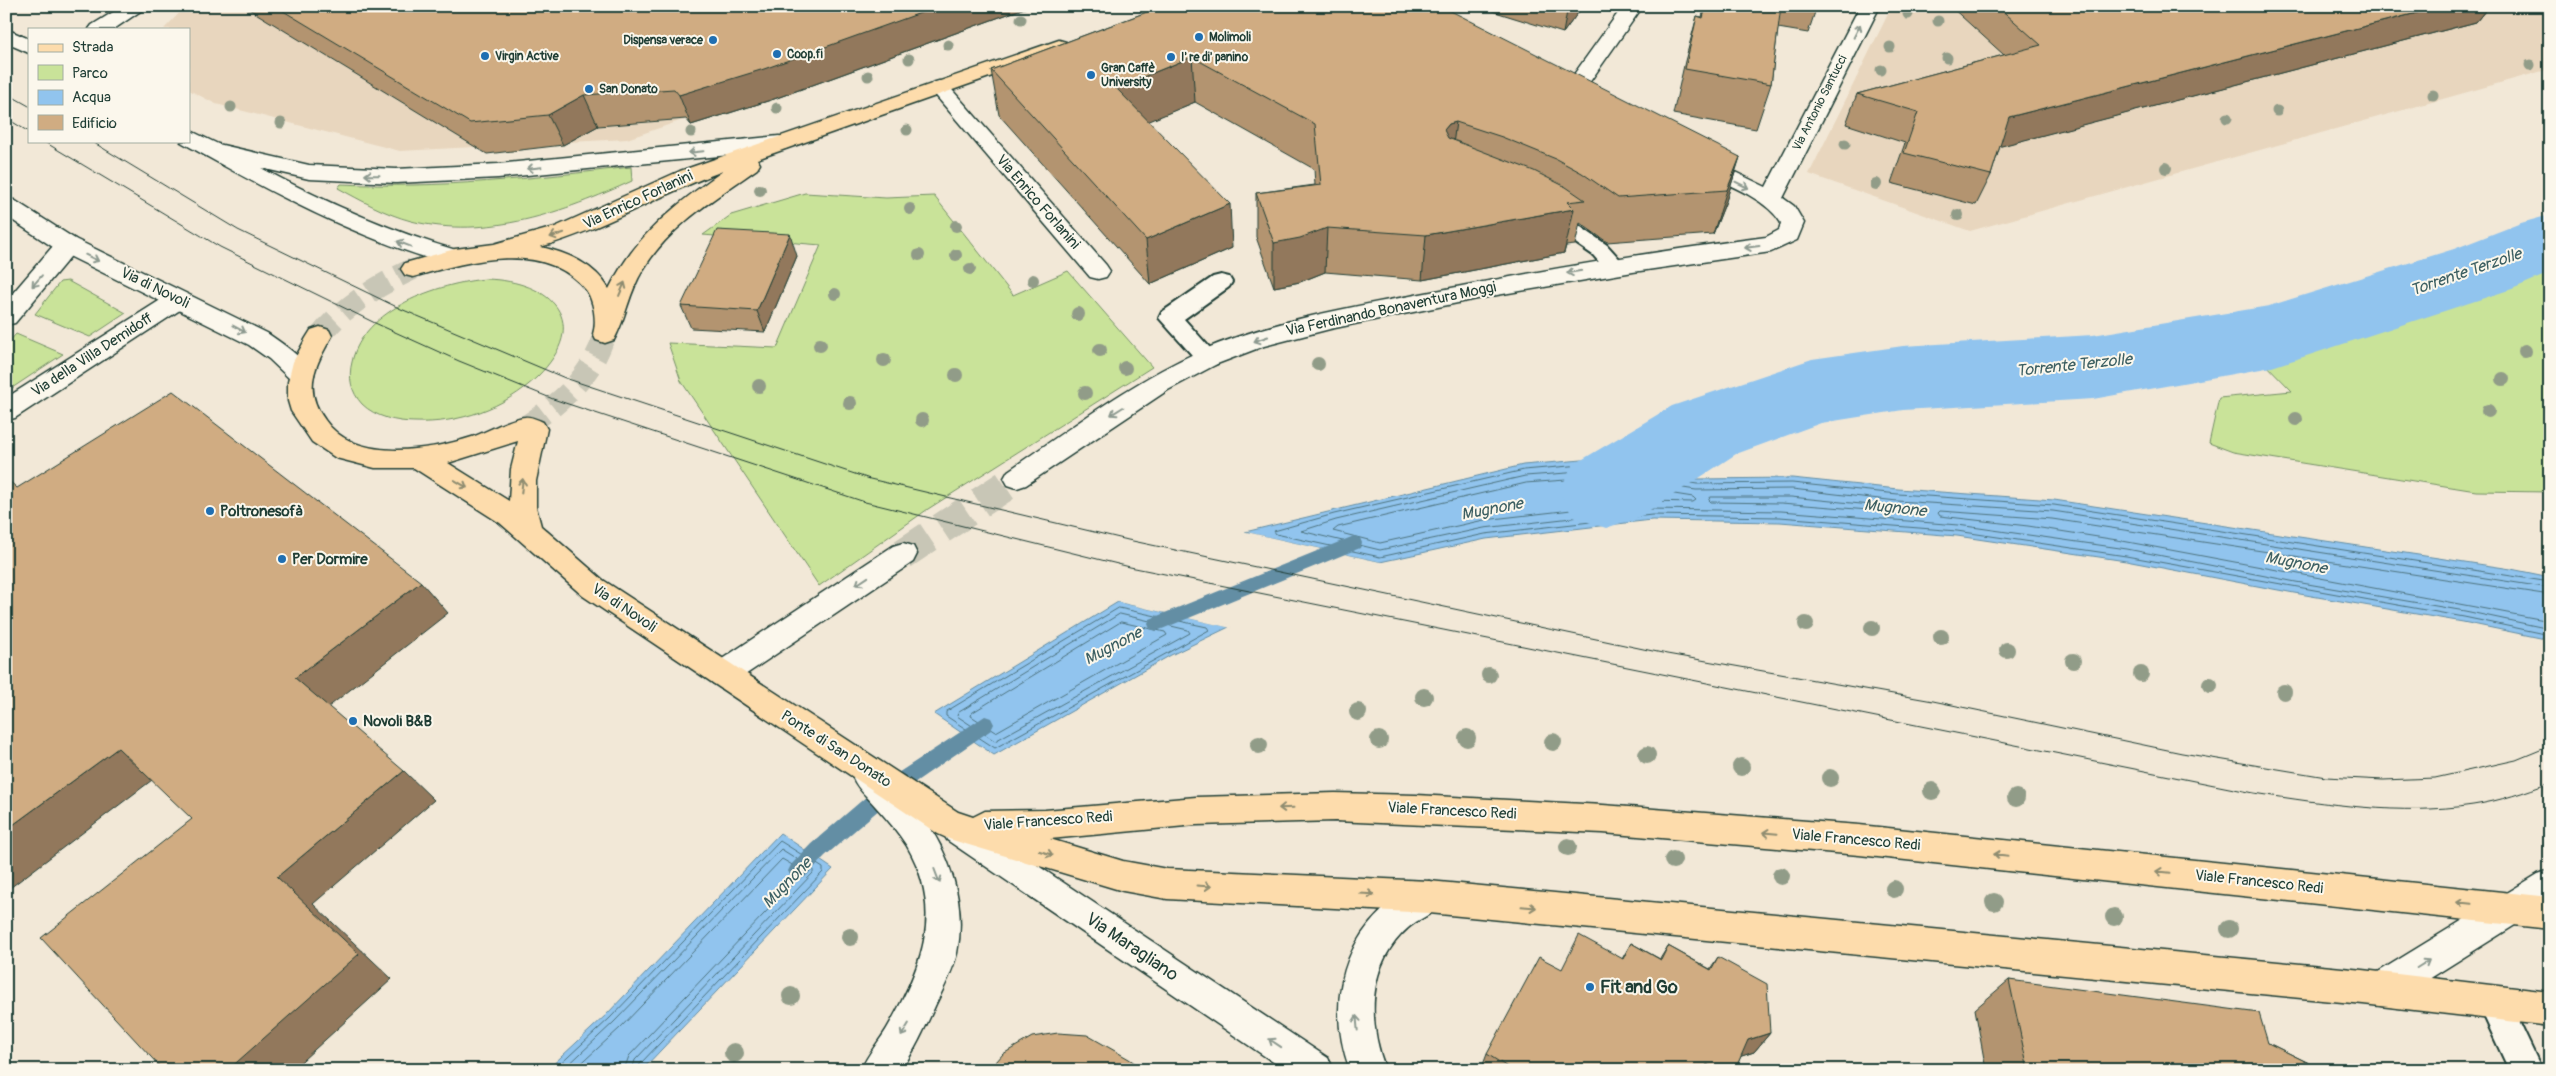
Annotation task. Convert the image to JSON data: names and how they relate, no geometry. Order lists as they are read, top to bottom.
{
  "streets": {
    "main road": [
      "Via Enrico Forlanini",
      "Via di Novoli",
      "Ponte di San Donato",
      "Viale Francesco Redi"
    ],
    "street": [
      "Via Antonio Santucci",
      "Via Ferdinando Bonaventura Moggi",
      "Via della Villa Demidoff",
      "Via Maragliano"
    ]
  },
  "crossings": [
    ["Via Antonio Santucci", "Via Ferdinando Bonaventura Moggi"],
    ["Via di Novoli", "Via della Villa Demidoff"],
    ["Via di Novoli", "Ponte di San Donato"],
    ["Viale Francesco Redi", "Via Maragliano"]
  ],
  "one_way": ["Via Ferdinando Bonaventura Moggi", "Via Maragliano"],
  "water": ["Torrente Terzolle", "Mugnone"],
  "places": [
    "Molimoli",
    "Dispensa verace",
    "Coop.fi",
    "Virgin Active",
    "I' re di' panino",
    "Gran Caffè University",
    "San Donato",
    "Poltronesofà",
    "Per Dormire",
    "Novoli B&B",
    "Fit and Go"
  ],
  "legend": [
    "Strada",
    "Parco",
    "Acqua",
    "Edificio"
  ]
}
